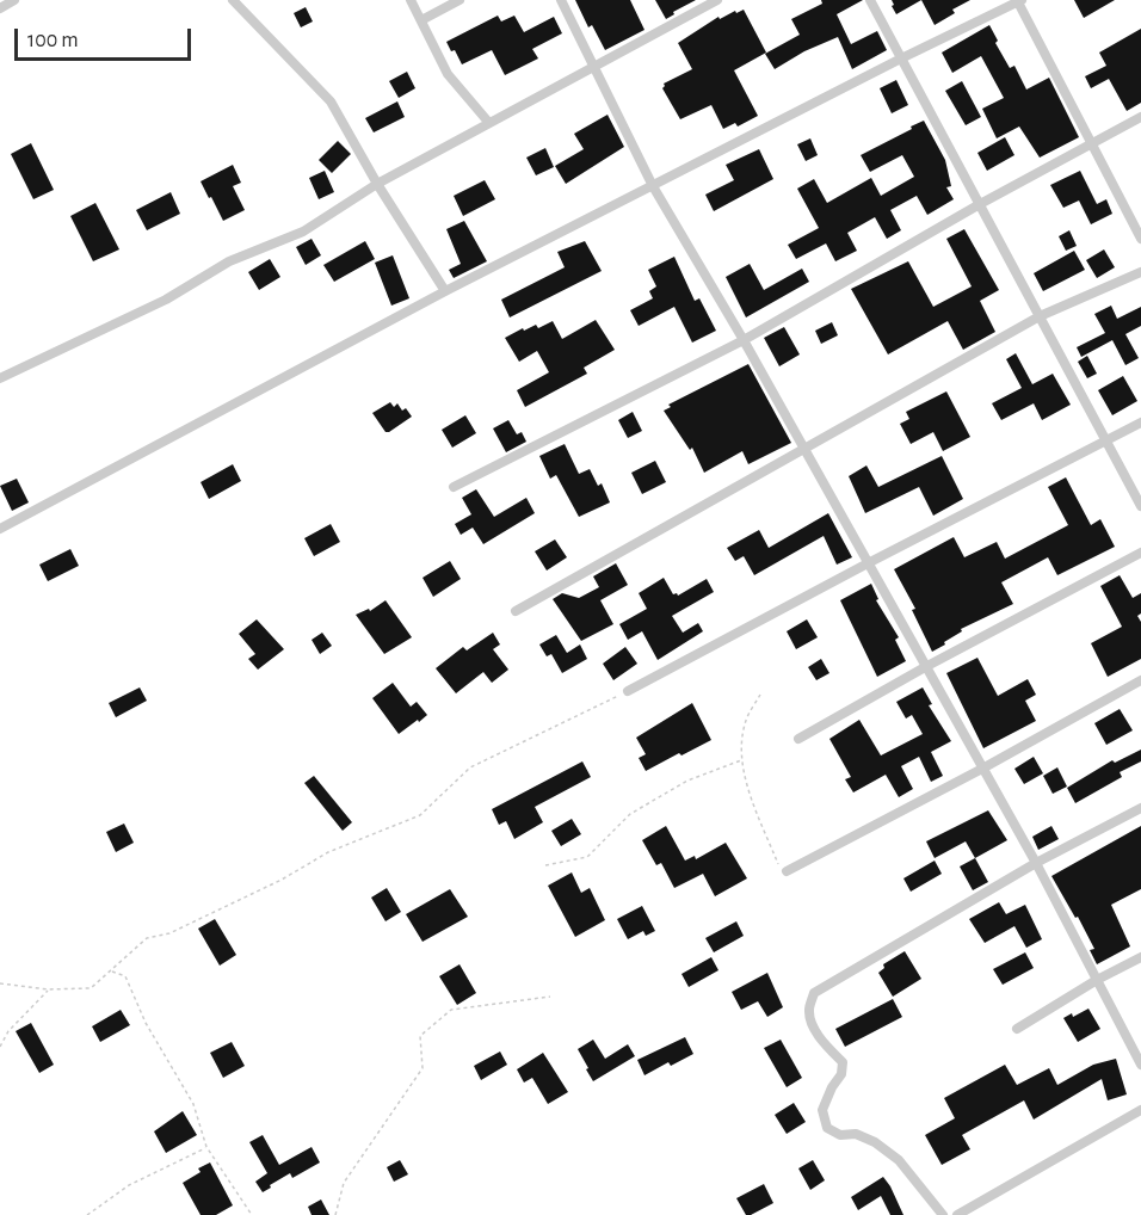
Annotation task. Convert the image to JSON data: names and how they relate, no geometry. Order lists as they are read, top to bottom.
{
  "scale_bar": "100 m"
}
